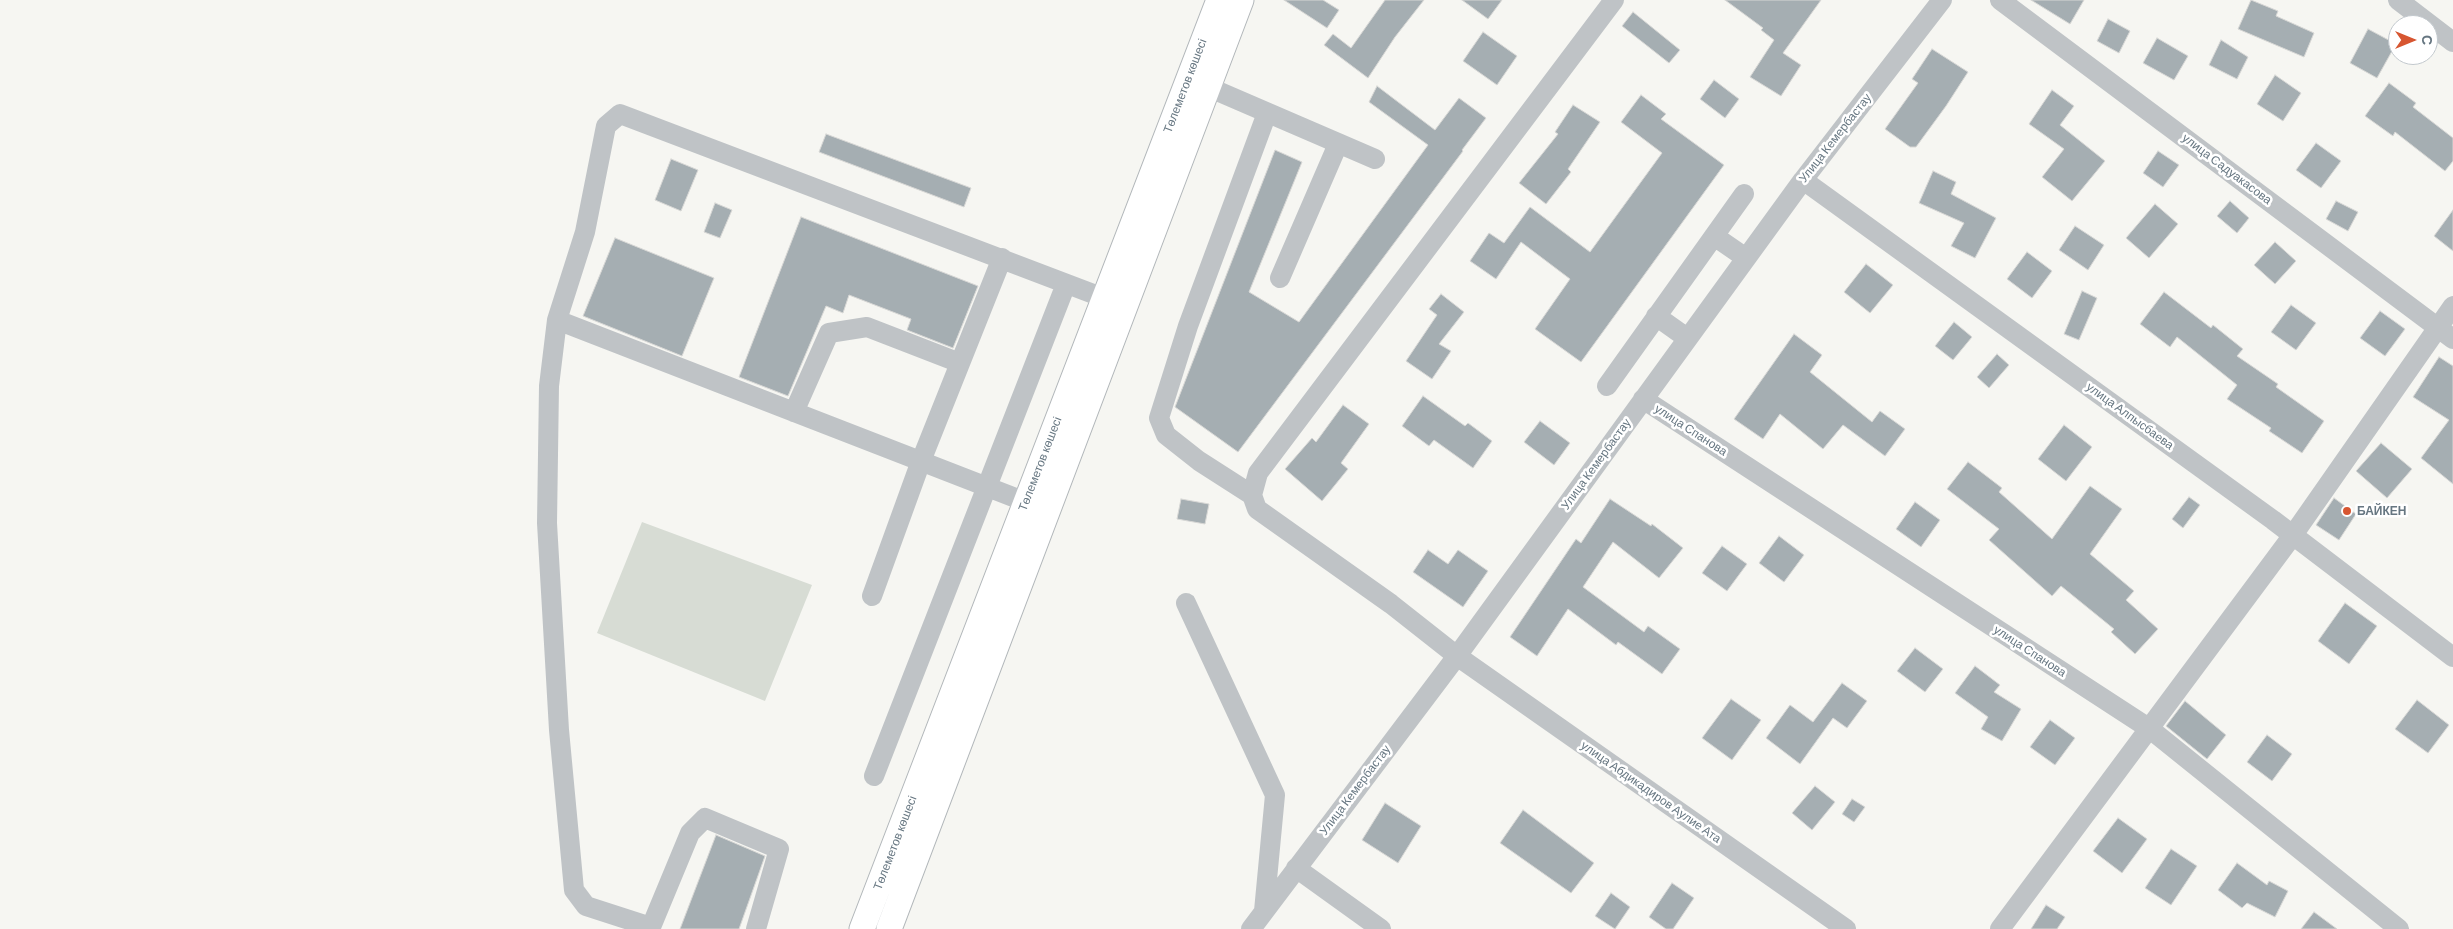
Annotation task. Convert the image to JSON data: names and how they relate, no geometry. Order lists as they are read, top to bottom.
{
  "streets": {
    "main road": ["Төлеметов көшесі"],
    "street": [
      "Улица Кемербастау",
      "улица Садуакасова",
      "улица Алпысбаева",
      "улица Спанова",
      "улица Абдикадиров Аулие Ата"
    ]
  },
  "crossings": [
    ["Улица Кемербастау", "улица Алпысбаева"],
    ["Улица Кемербастау", "улица Спанова"],
    ["Улица Кемербастау", "улица Абдикадиров Аулие Ата"]
  ],
  "places": ["БАЙКЕН"],
  "north": "right"
}
